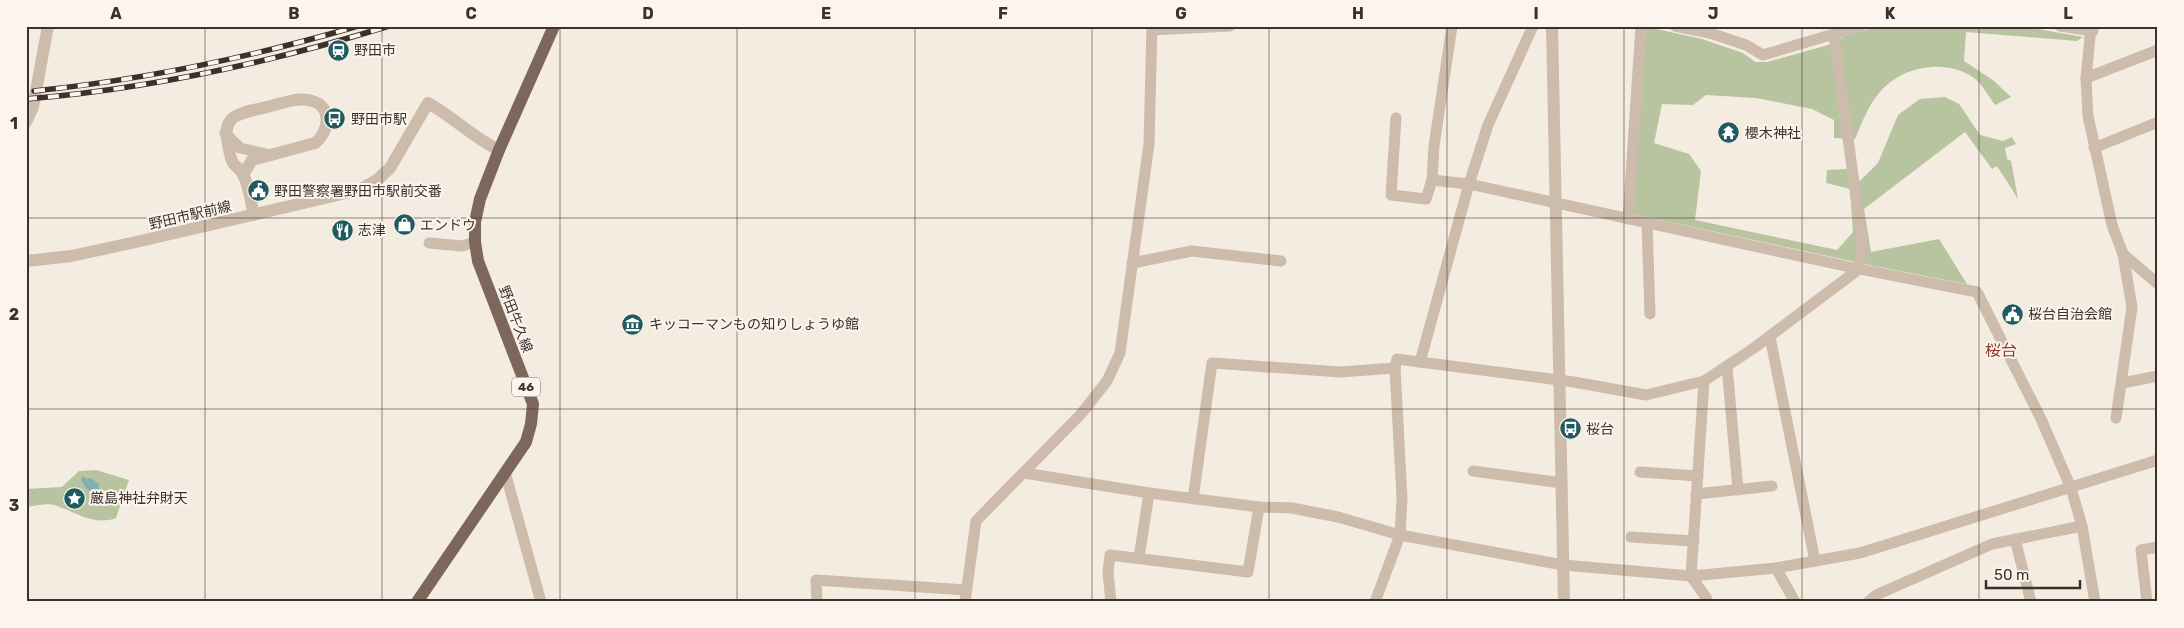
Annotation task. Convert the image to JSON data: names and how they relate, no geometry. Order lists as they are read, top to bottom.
{
  "streets": {
    "main road": ["野田牛久線", "46"],
    "street": ["野田市駅前線"]
  },
  "crossings": [
    ["野田市駅前線", "野田牛久線"]
  ],
  "districts": ["桜台"],
  "places": {
    "station": ["野田市"],
    "bus stop": ["野田市駅", "桜台"],
    "temple": ["櫻木神社"],
    "public building": ["野田警察署野田市駅前交番", "桜台自治会館"],
    "shop": ["エンドウ"],
    "restaurant": ["志津"],
    "museum": ["キッコーマンもの知りしょうゆ館"],
    "place": ["厳島神社弁財天"]
  },
  "scale_bar": "50 m",
  "grid": {
    "columns": [
      "A",
      "B",
      "C",
      "D",
      "E",
      "F",
      "G",
      "H",
      "I",
      "J",
      "K",
      "L"
    ],
    "rows": ["1", "2", "3"]
  }
}
